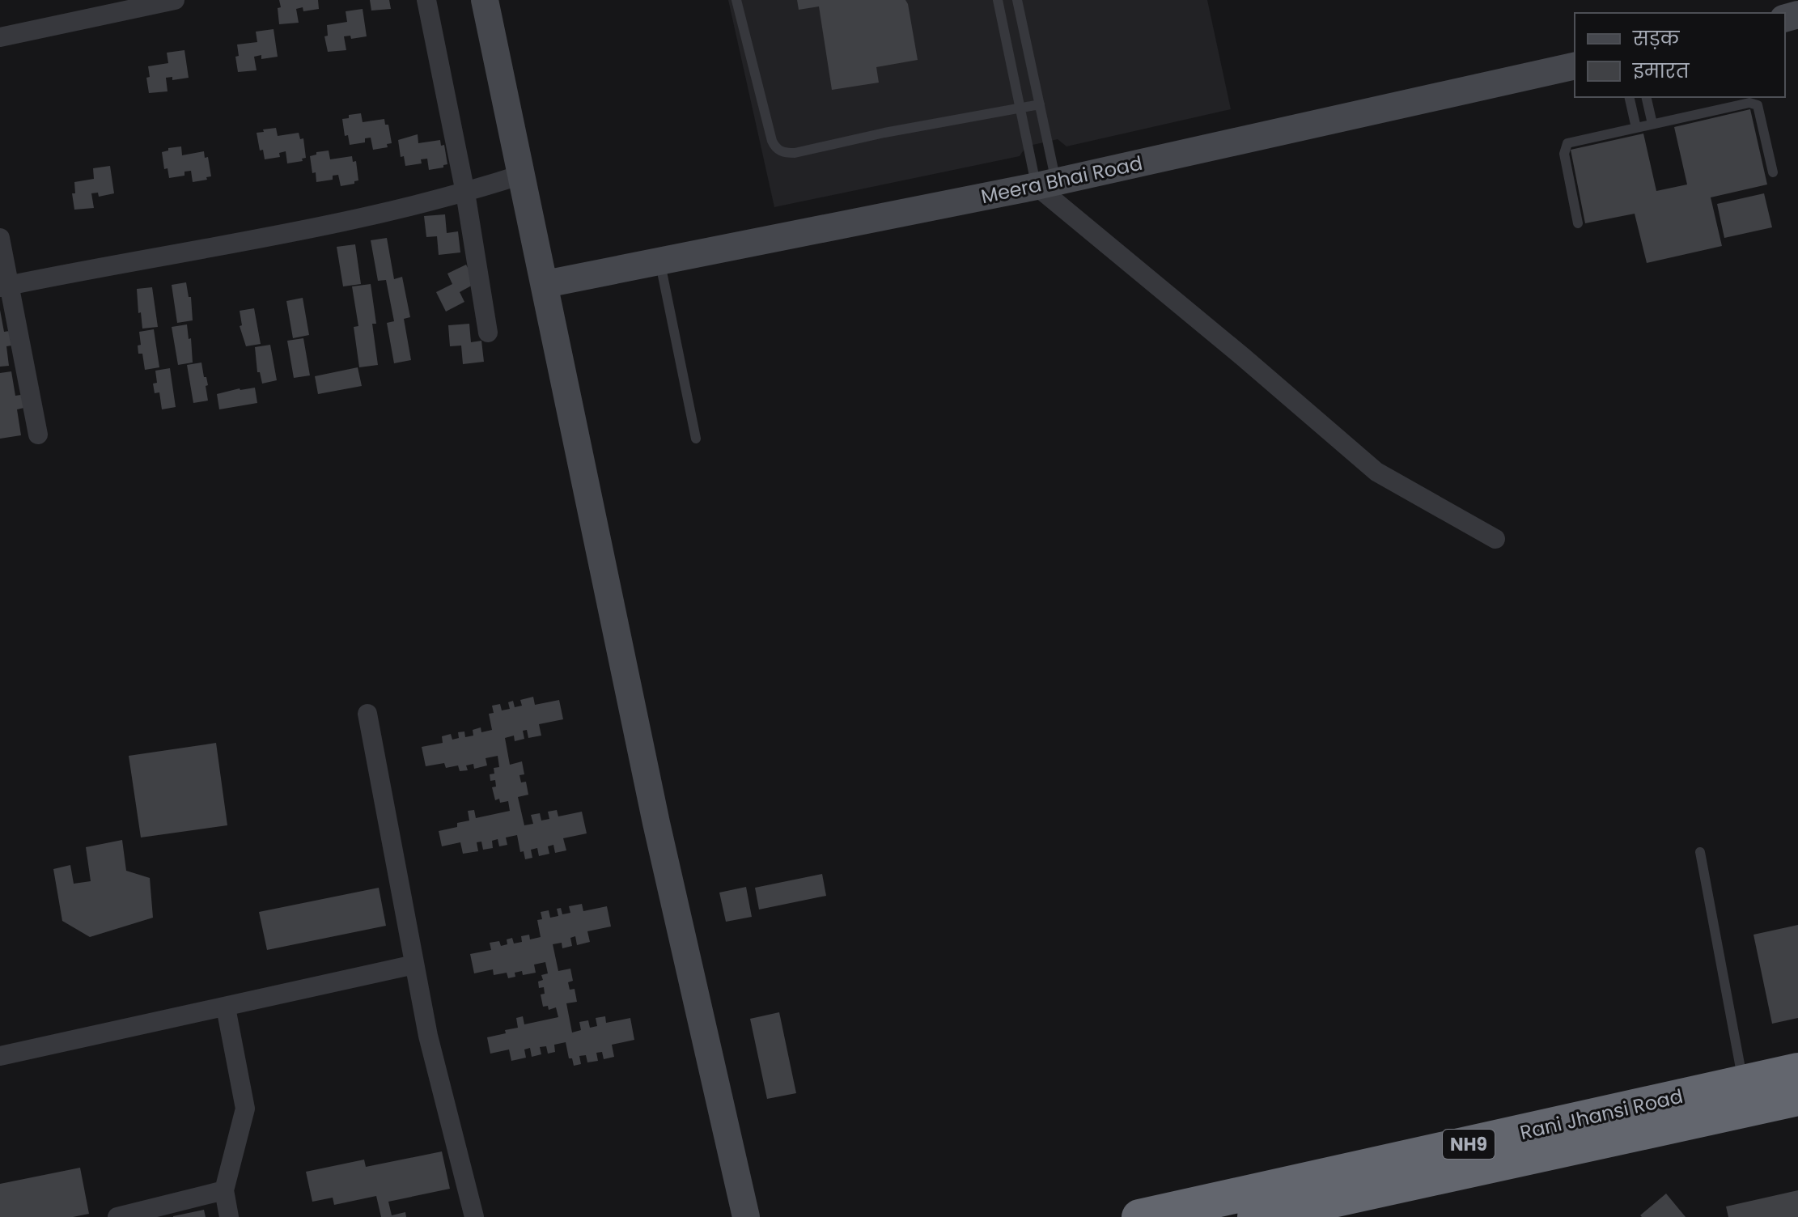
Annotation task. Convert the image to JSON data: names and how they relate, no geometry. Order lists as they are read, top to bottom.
{
  "streets": {
    "highway": ["Rani Jhansi Road", "NH9"],
    "street": ["Meera Bhai Road"]
  },
  "legend": ["सड़क", "इमारत"]
}
